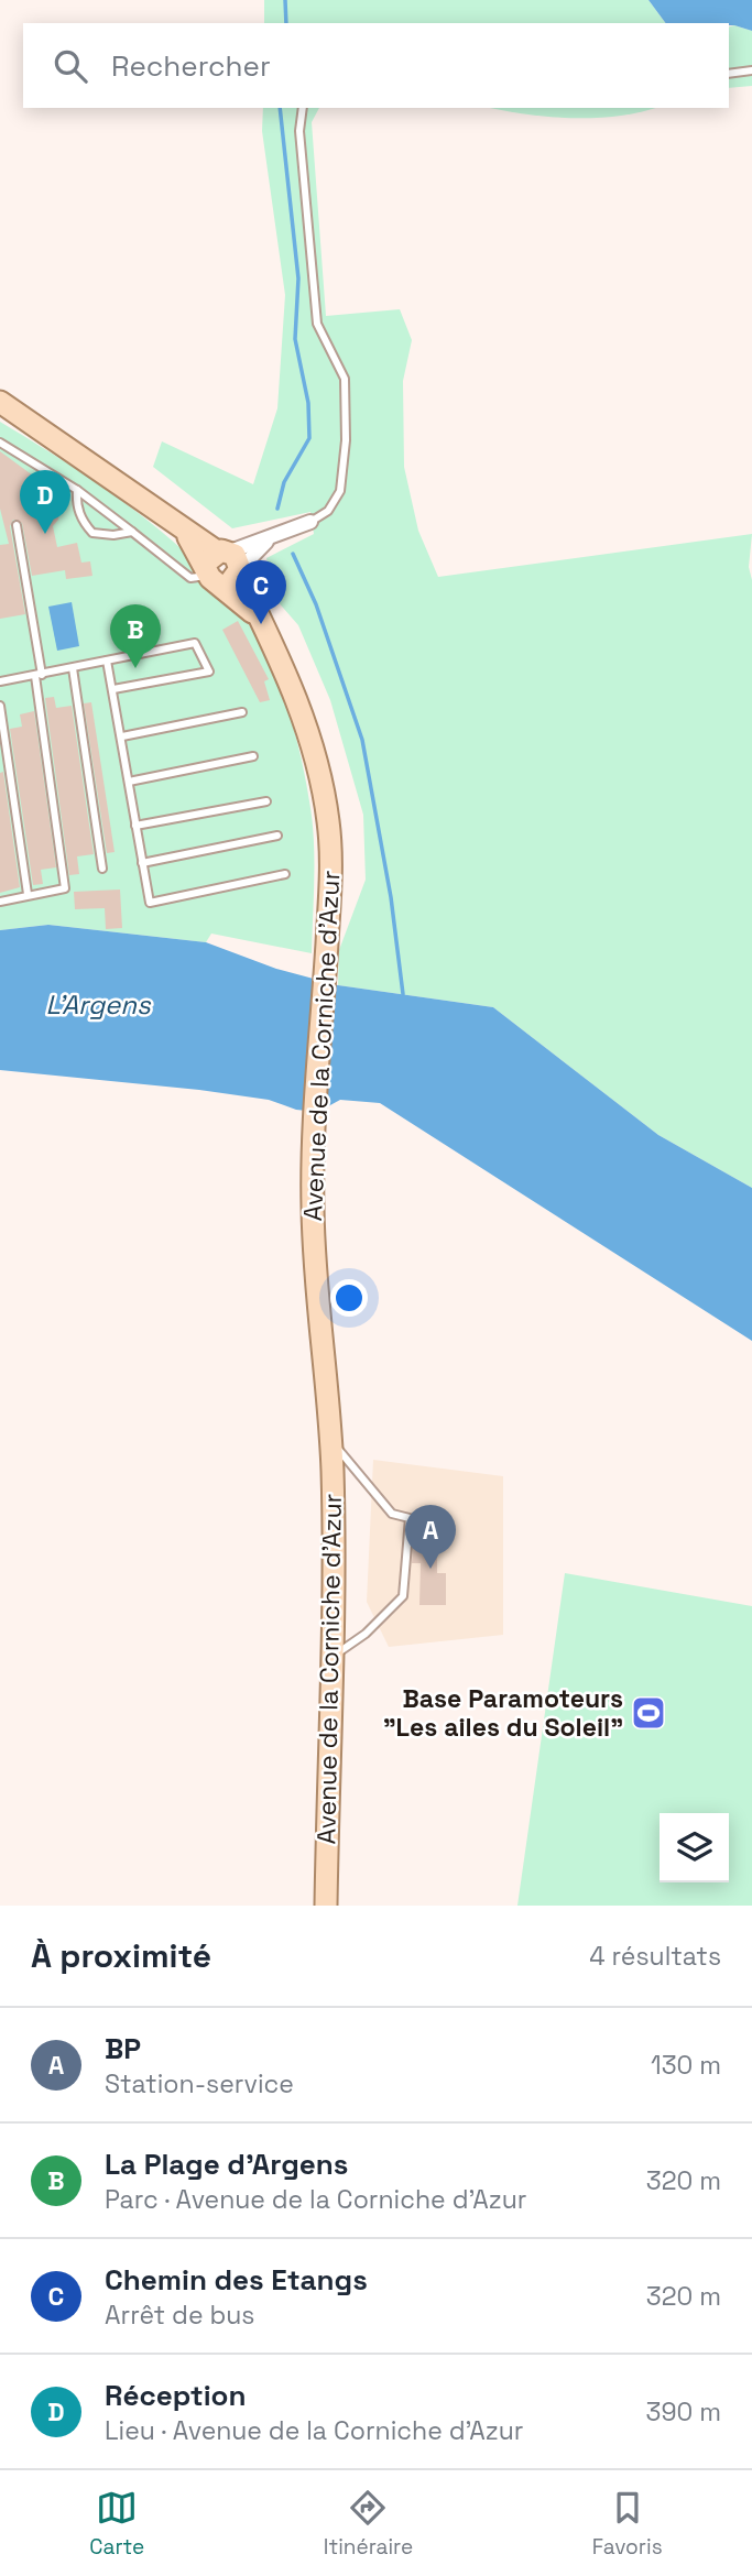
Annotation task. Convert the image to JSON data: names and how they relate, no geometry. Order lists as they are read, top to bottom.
{
  "streets": {
    "main road": ["Avenue de la Corniche d'Azur"]
  },
  "water": ["L'Argens"],
  "places": {
    "sports": ["Base Paramoteurs \"Les ailes du Soleil\""]
  },
  "page": {
    "search": "Rechercher",
    "pins": [
      "D",
      "C",
      "B",
      "A"
    ],
    "heading": ["À proximité", "4 résultats"],
    "list": [
      {
        "mark": "A",
        "name": "BP",
        "note": "Station-service",
        "value": "130 m"
      },
      {
        "mark": "B",
        "name": "La Plage d'Argens",
        "note": "Parc · Avenue de la Corniche d'Azur",
        "value": "320 m"
      },
      {
        "mark": "C",
        "name": "Chemin des Etangs",
        "note": "Arrêt de bus",
        "value": "320 m"
      },
      {
        "mark": "D",
        "name": "Réception",
        "note": "Lieu · Avenue de la Corniche d'Azur",
        "value": "390 m"
      }
    ],
    "nav": ["Carte", "Itinéraire", "Favoris"]
  }
}
